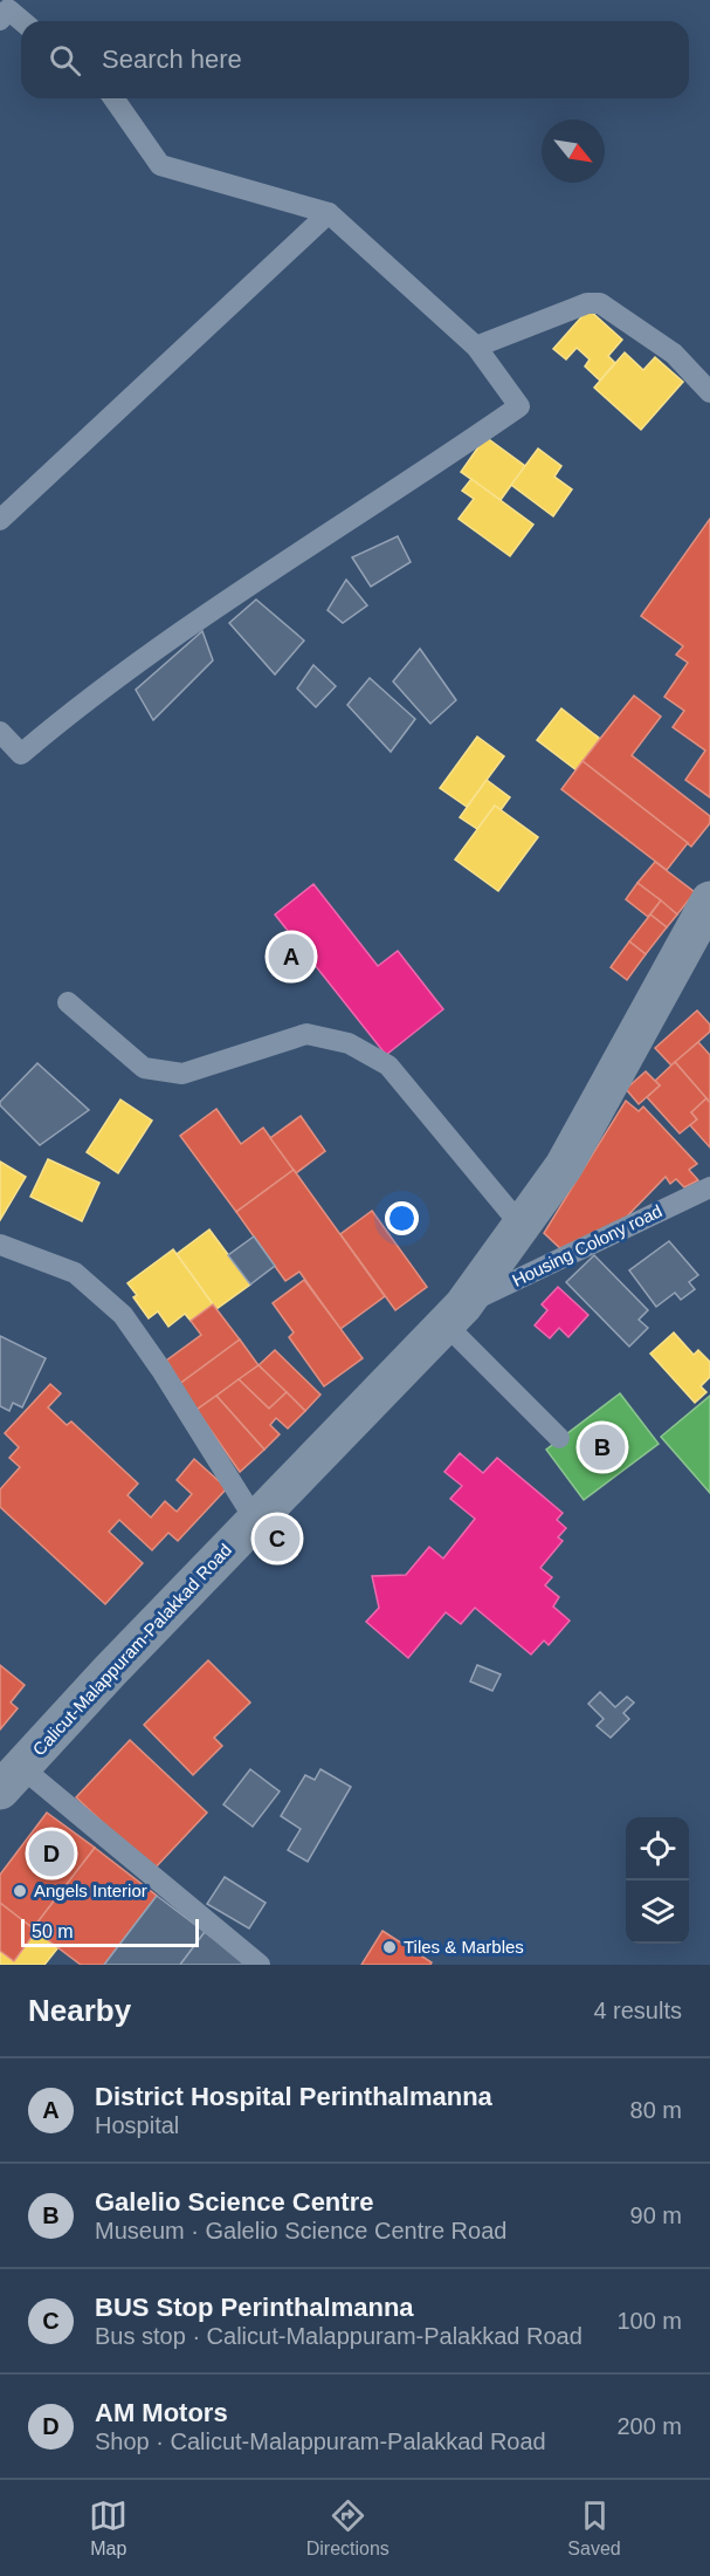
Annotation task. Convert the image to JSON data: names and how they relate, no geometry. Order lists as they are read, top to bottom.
{
  "streets": {
    "highway": ["Calicut-Malappuram-Palakkad Road"],
    "street": ["Housing Colony road"]
  },
  "crossings": [
    ["Housing Colony road", "Calicut-Malappuram-Palakkad Road"]
  ],
  "places": ["Angels Interior", "Tiles & Marbles"],
  "scale_bar": "50 m",
  "north": "bottom right",
  "page": {
    "search": "Search here",
    "pins": [
      "A",
      "B",
      "C",
      "D"
    ],
    "scale": "50 m",
    "heading": ["Nearby", "4 results"],
    "list": [
      {
        "mark": "A",
        "name": "District Hospital Perinthalmanna",
        "note": "Hospital",
        "value": "80 m"
      },
      {
        "mark": "B",
        "name": "Galelio Science Centre",
        "note": "Museum · Galelio Science Centre Road",
        "value": "90 m"
      },
      {
        "mark": "C",
        "name": "BUS Stop Perinthalmanna",
        "note": "Bus stop · Calicut-Malappuram-Palakkad Road",
        "value": "100 m"
      },
      {
        "mark": "D",
        "name": "AM Motors",
        "note": "Shop · Calicut-Malappuram-Palakkad Road",
        "value": "200 m"
      }
    ],
    "nav": ["Map", "Directions", "Saved"]
  }
}
